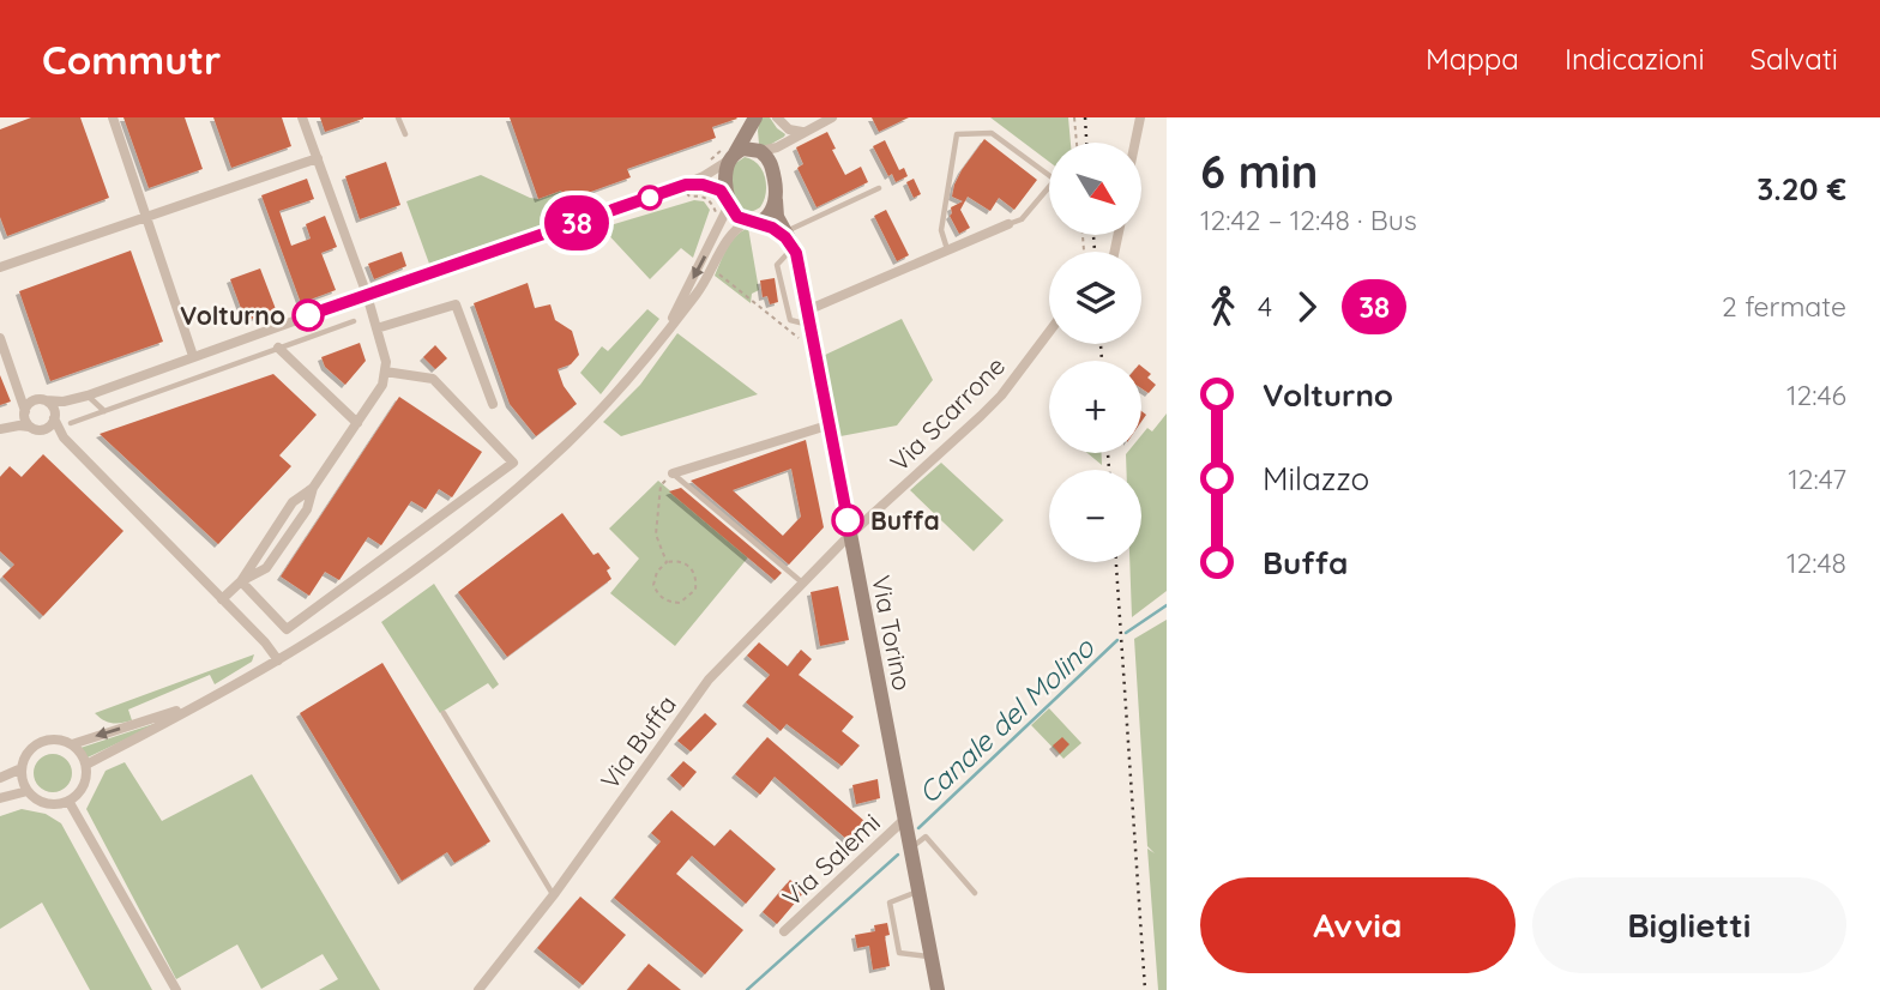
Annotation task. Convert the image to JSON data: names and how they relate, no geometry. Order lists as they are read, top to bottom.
{
  "streets": {
    "main road": ["Via Torino"],
    "street": ["Via Scarrone", "Via Buffa", "Via Salemi"]
  },
  "crossings": [
    ["Via Scarrone", "Via Torino"],
    ["Via Scarrone", "Via Buffa"],
    ["Via Torino", "Via Buffa"],
    ["Via Torino", "Via Salemi"]
  ],
  "water": ["Canale del Molino"],
  "places": ["Volturno", "Buffa"],
  "lines": ["bus line 38"],
  "north": "bottom right",
  "page": {
    "header": "Commutr",
    "nav": ["Mappa", "Indicazioni", "Salvati"],
    "on_map": "38",
    "heading": ["6 min", "12:42 – 12:48 · Bus", "3.20 €"],
    "map_buttons": ["+", "−"],
    "legs": ["4", "38", "2 fermate"],
    "list": [
      {
        "name": "Volturno",
        "value": "12:46"
      },
      {
        "name": "Milazzo",
        "value": "12:47"
      },
      {
        "name": "Buffa",
        "value": "12:48"
      }
    ],
    "buttons": ["Avvia", "Biglietti"]
  }
}
